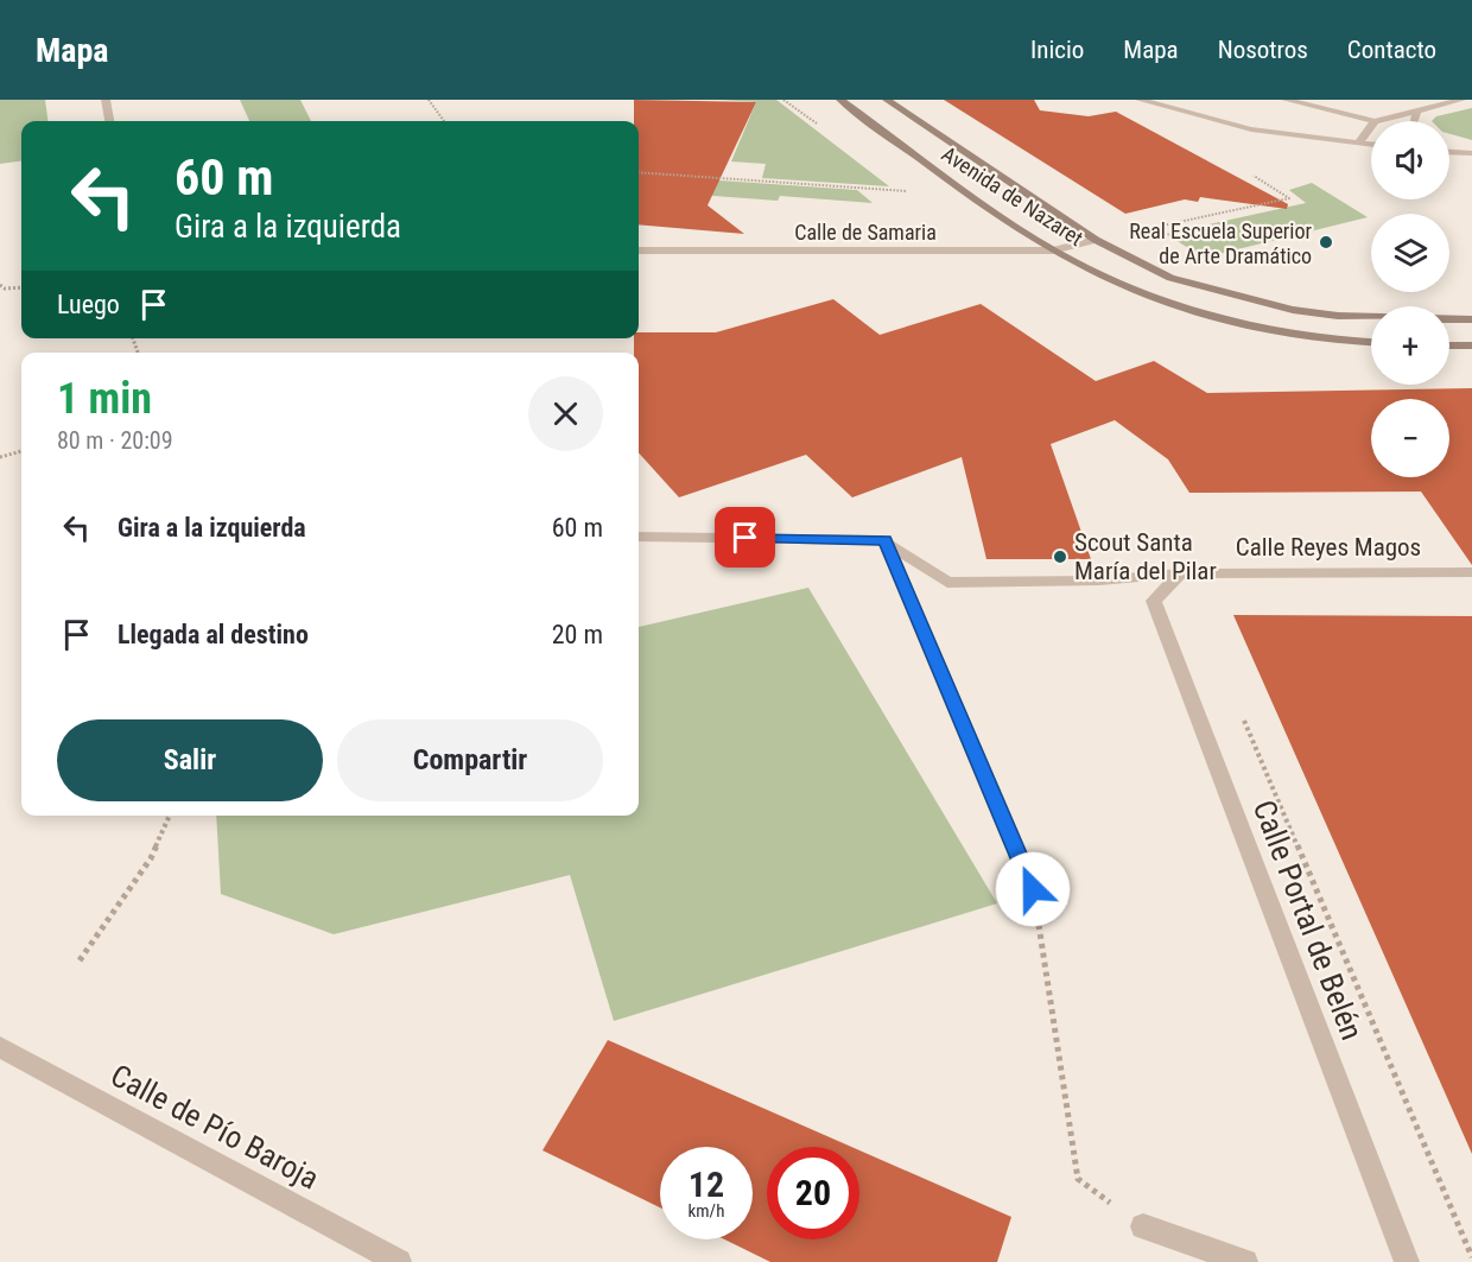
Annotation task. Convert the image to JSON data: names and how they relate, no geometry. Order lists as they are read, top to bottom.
{
  "streets": {
    "main road": ["Avenida de Nazaret"],
    "street": [
      "Calle de Samaria",
      "Calle Reyes Magos",
      "Calle Portal de Belén",
      "Calle de Pío Baroja"
    ]
  },
  "crossings": [
    ["Avenida de Nazaret", "Calle de Samaria"],
    ["Calle Reyes Magos", "Calle Portal de Belén"]
  ],
  "places": ["Real Escuela Superior de Arte Dramático", "Scout Santa María del Pilar"],
  "page": {
    "header": "Mapa",
    "nav": [
      "Inicio",
      "Mapa",
      "Nosotros",
      "Contacto"
    ],
    "map_buttons": ["+", "−"],
    "turn": ["60 m", "Gira a la izquierda"],
    "then": "Luego",
    "heading": ["1 min", "80 m · 20:09"],
    "list": [
      {
        "name": "Gira a la izquierda",
        "value": "60 m"
      },
      {
        "name": "Llegada al destino",
        "value": "20 m"
      }
    ],
    "buttons": ["Salir", "Compartir"],
    "speed": "12 km/h",
    "limit": "20"
  }
}
